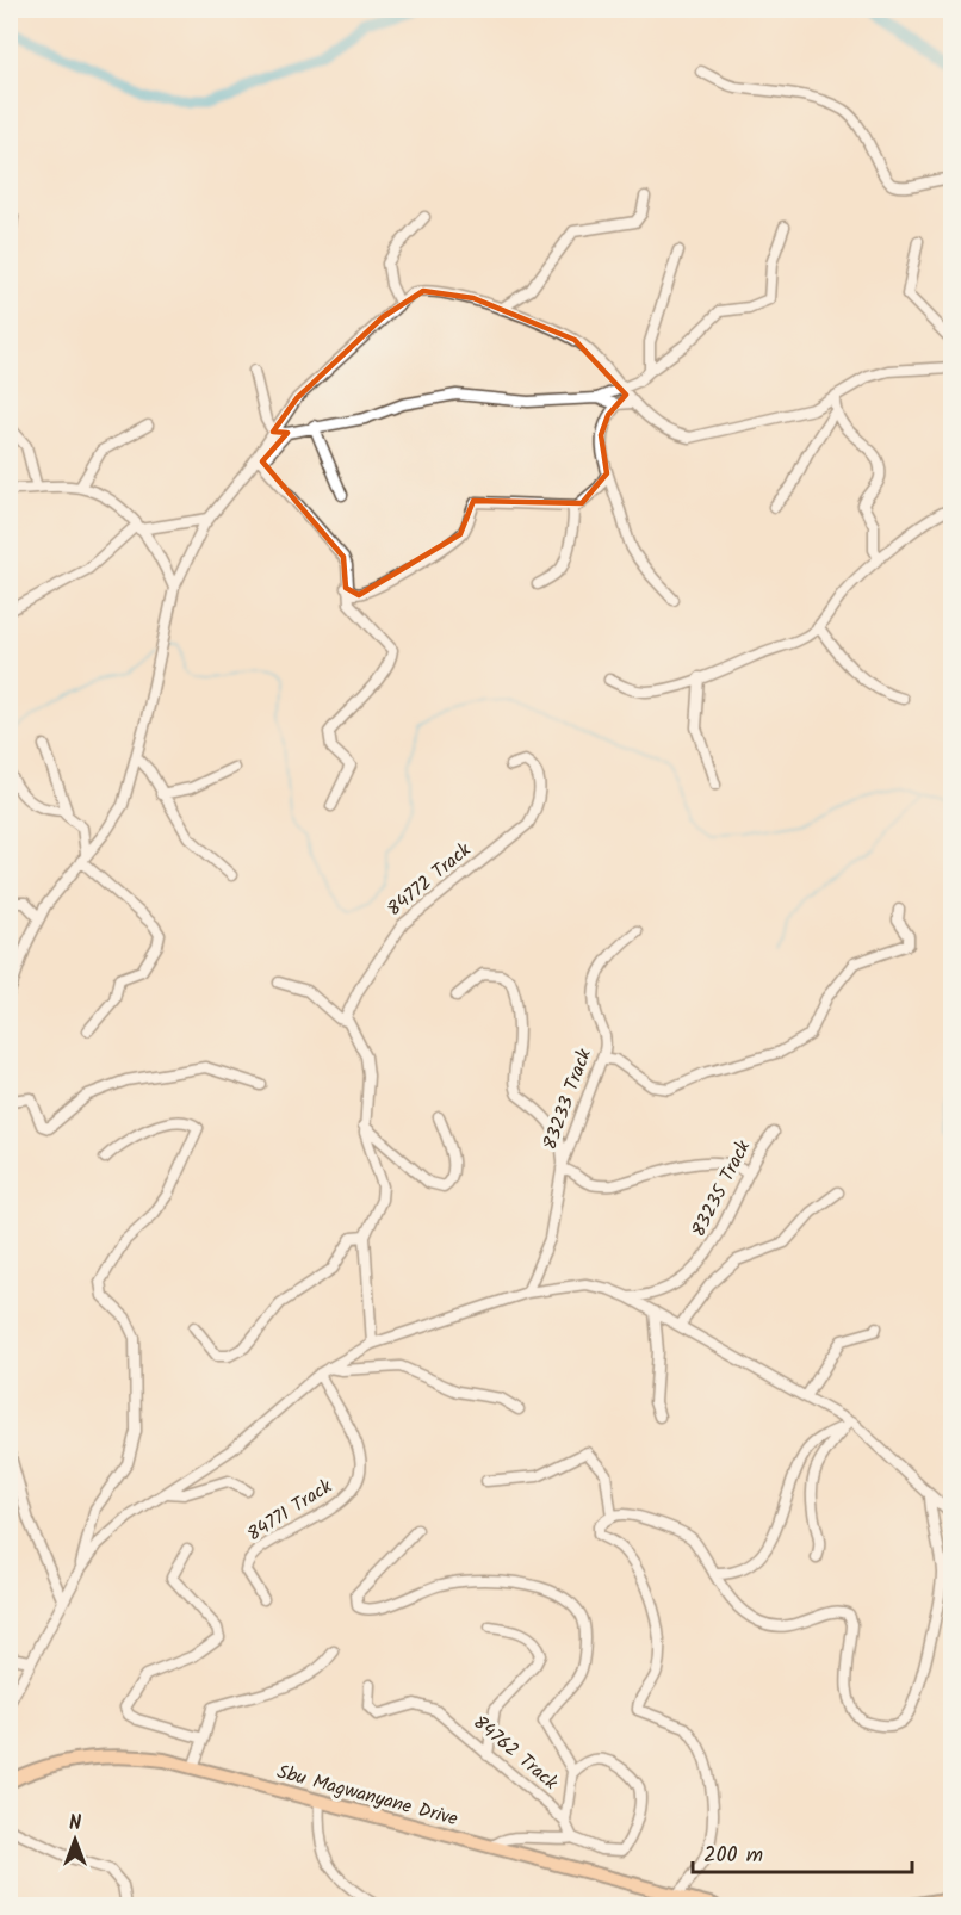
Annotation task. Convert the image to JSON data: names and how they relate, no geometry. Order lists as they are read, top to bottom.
{
  "streets": {
    "main road": ["Sbu Magwanyane Drive"],
    "street": [
      "84772 Track",
      "83233 Track",
      "83235 Track",
      "84771 Track",
      "84762 Track"
    ]
  },
  "scale_bar": "200 m",
  "north": "top"
}
